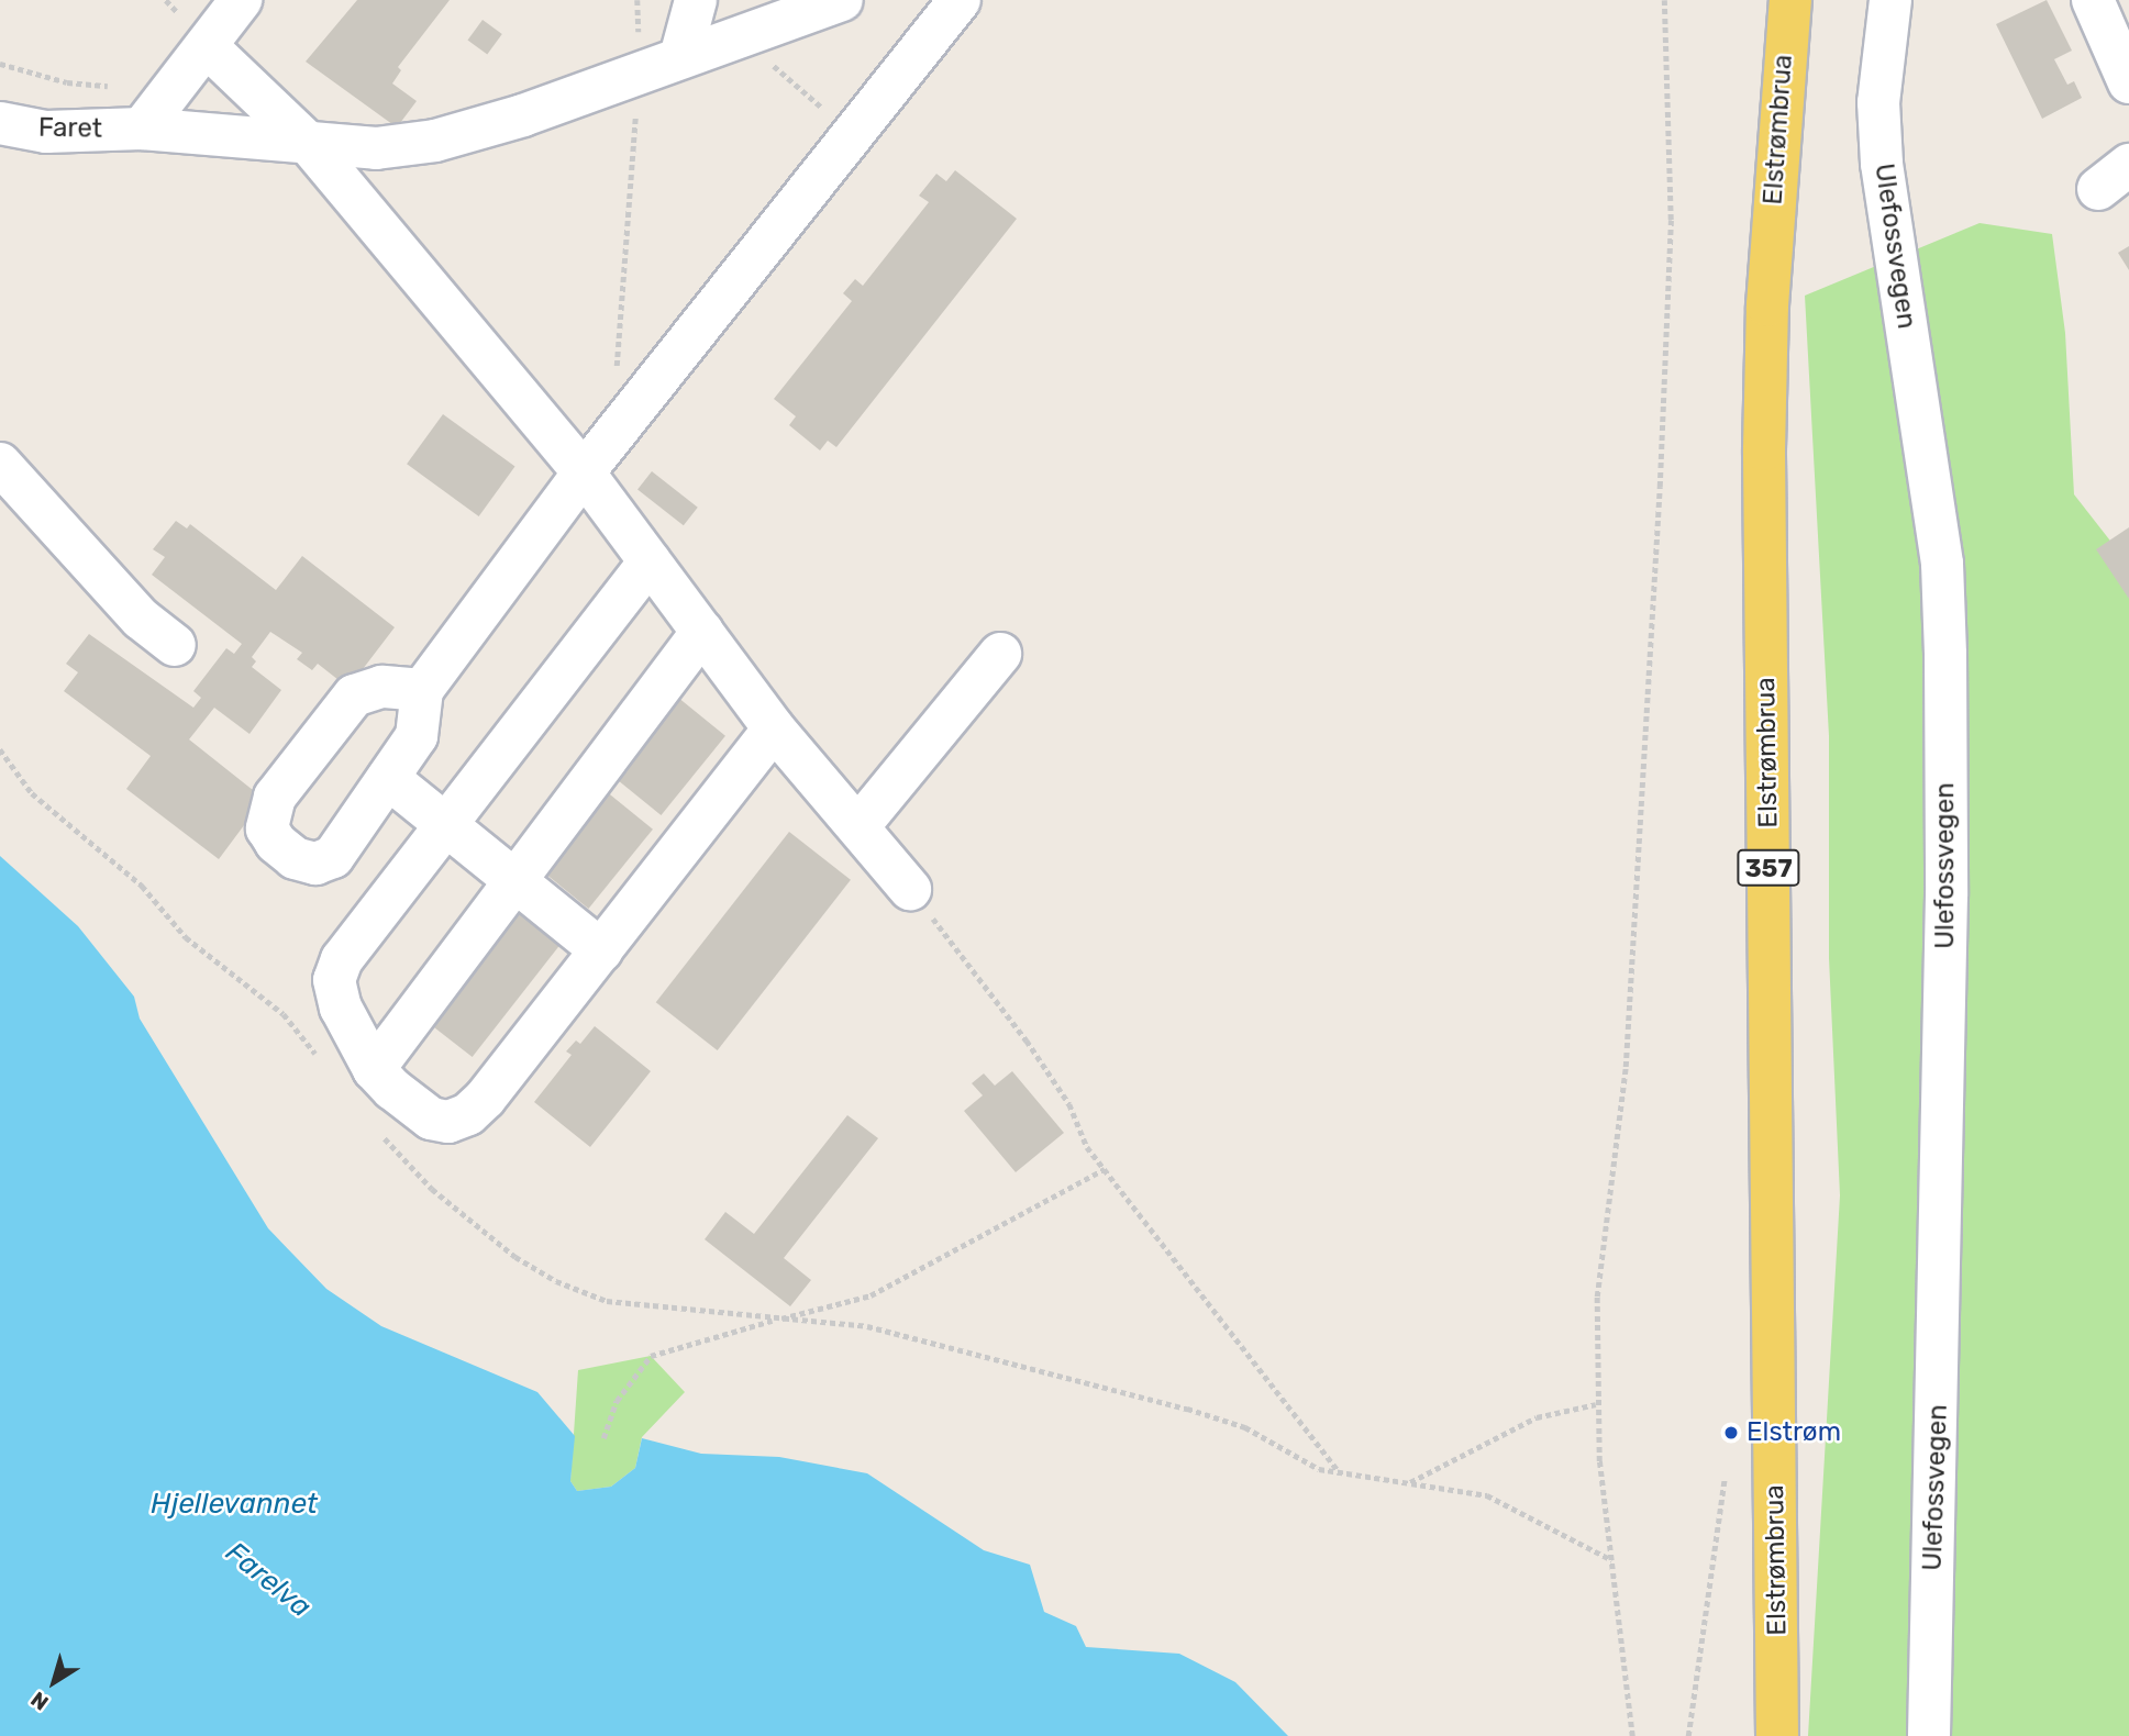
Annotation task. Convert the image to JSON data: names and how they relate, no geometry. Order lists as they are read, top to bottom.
{
  "streets": {
    "main road": ["Elstrømbrua", "357"],
    "street": ["Faret", "Ulefossvegen"]
  },
  "water": ["Hjellevannet", "Farelva"],
  "places": ["Elstrøm"],
  "north": "bottom left"
}
